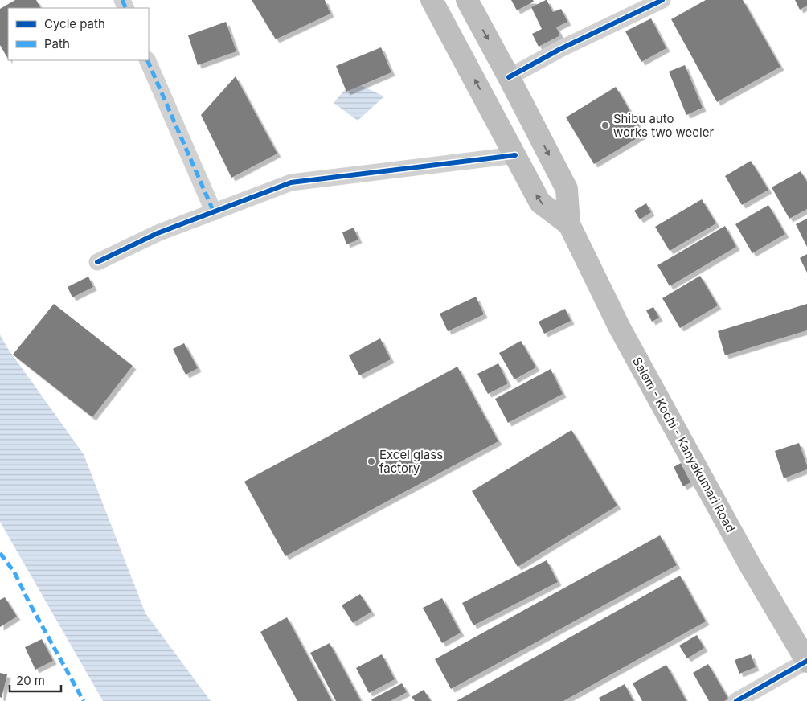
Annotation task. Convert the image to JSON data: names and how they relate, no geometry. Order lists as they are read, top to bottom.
{
  "streets": {
    "highway": ["Salem - Kochi - Kanyakumari Road"]
  },
  "places": ["Shibu auto works two weeler", "Excel glass factory"],
  "legend": ["Cycle path", "Path"],
  "scale_bar": "20 m"
}
